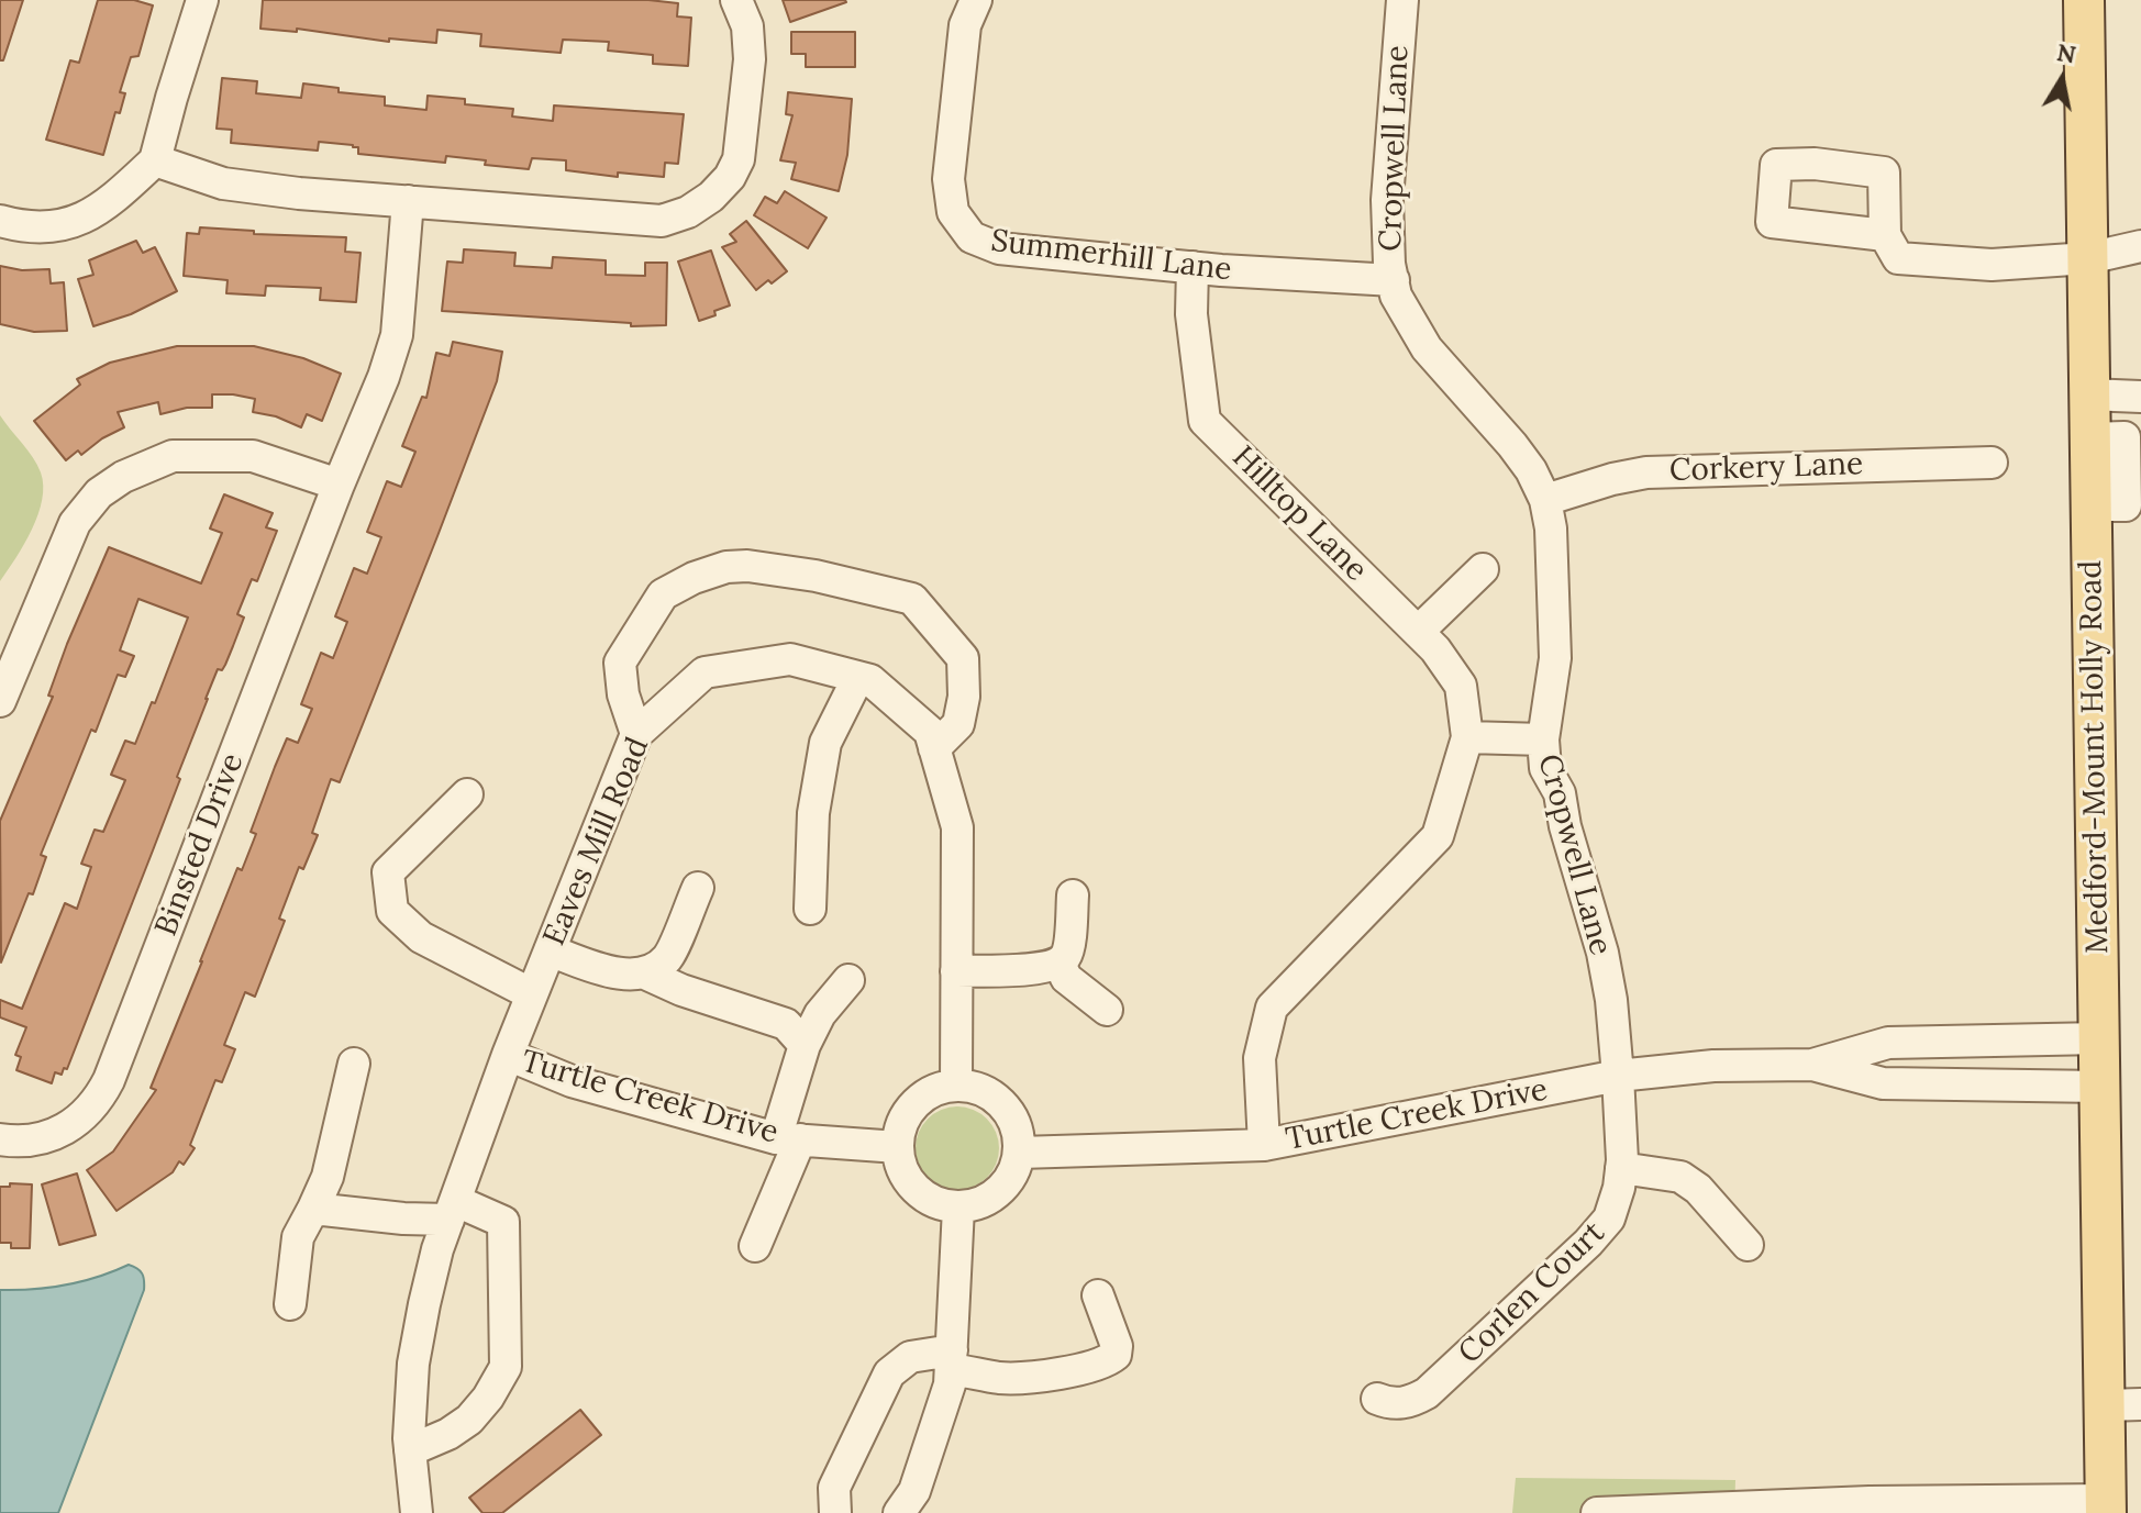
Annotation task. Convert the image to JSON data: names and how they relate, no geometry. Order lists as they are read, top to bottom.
{
  "streets": {
    "main road": ["Medford-Mount Holly Road"],
    "street": [
      "Cropwell Lane",
      "Summerhill Lane",
      "Corkery Lane",
      "Hilltop Lane",
      "Eaves Mill Road",
      "Binsted Drive",
      "Turtle Creek Drive",
      "Corlen Court"
    ]
  },
  "crossings": [
    ["Cropwell Lane", "Summerhill Lane"],
    ["Cropwell Lane", "Corkery Lane"],
    ["Cropwell Lane", "Turtle Creek Drive"],
    ["Cropwell Lane", "Corlen Court"],
    ["Summerhill Lane", "Hilltop Lane"],
    ["Hilltop Lane", "Turtle Creek Drive"],
    ["Medford-Mount Holly Road", "Turtle Creek Drive"],
    ["Eaves Mill Road", "Turtle Creek Drive"],
    ["Turtle Creek Drive", "Corlen Court"]
  ],
  "north": "top"
}
